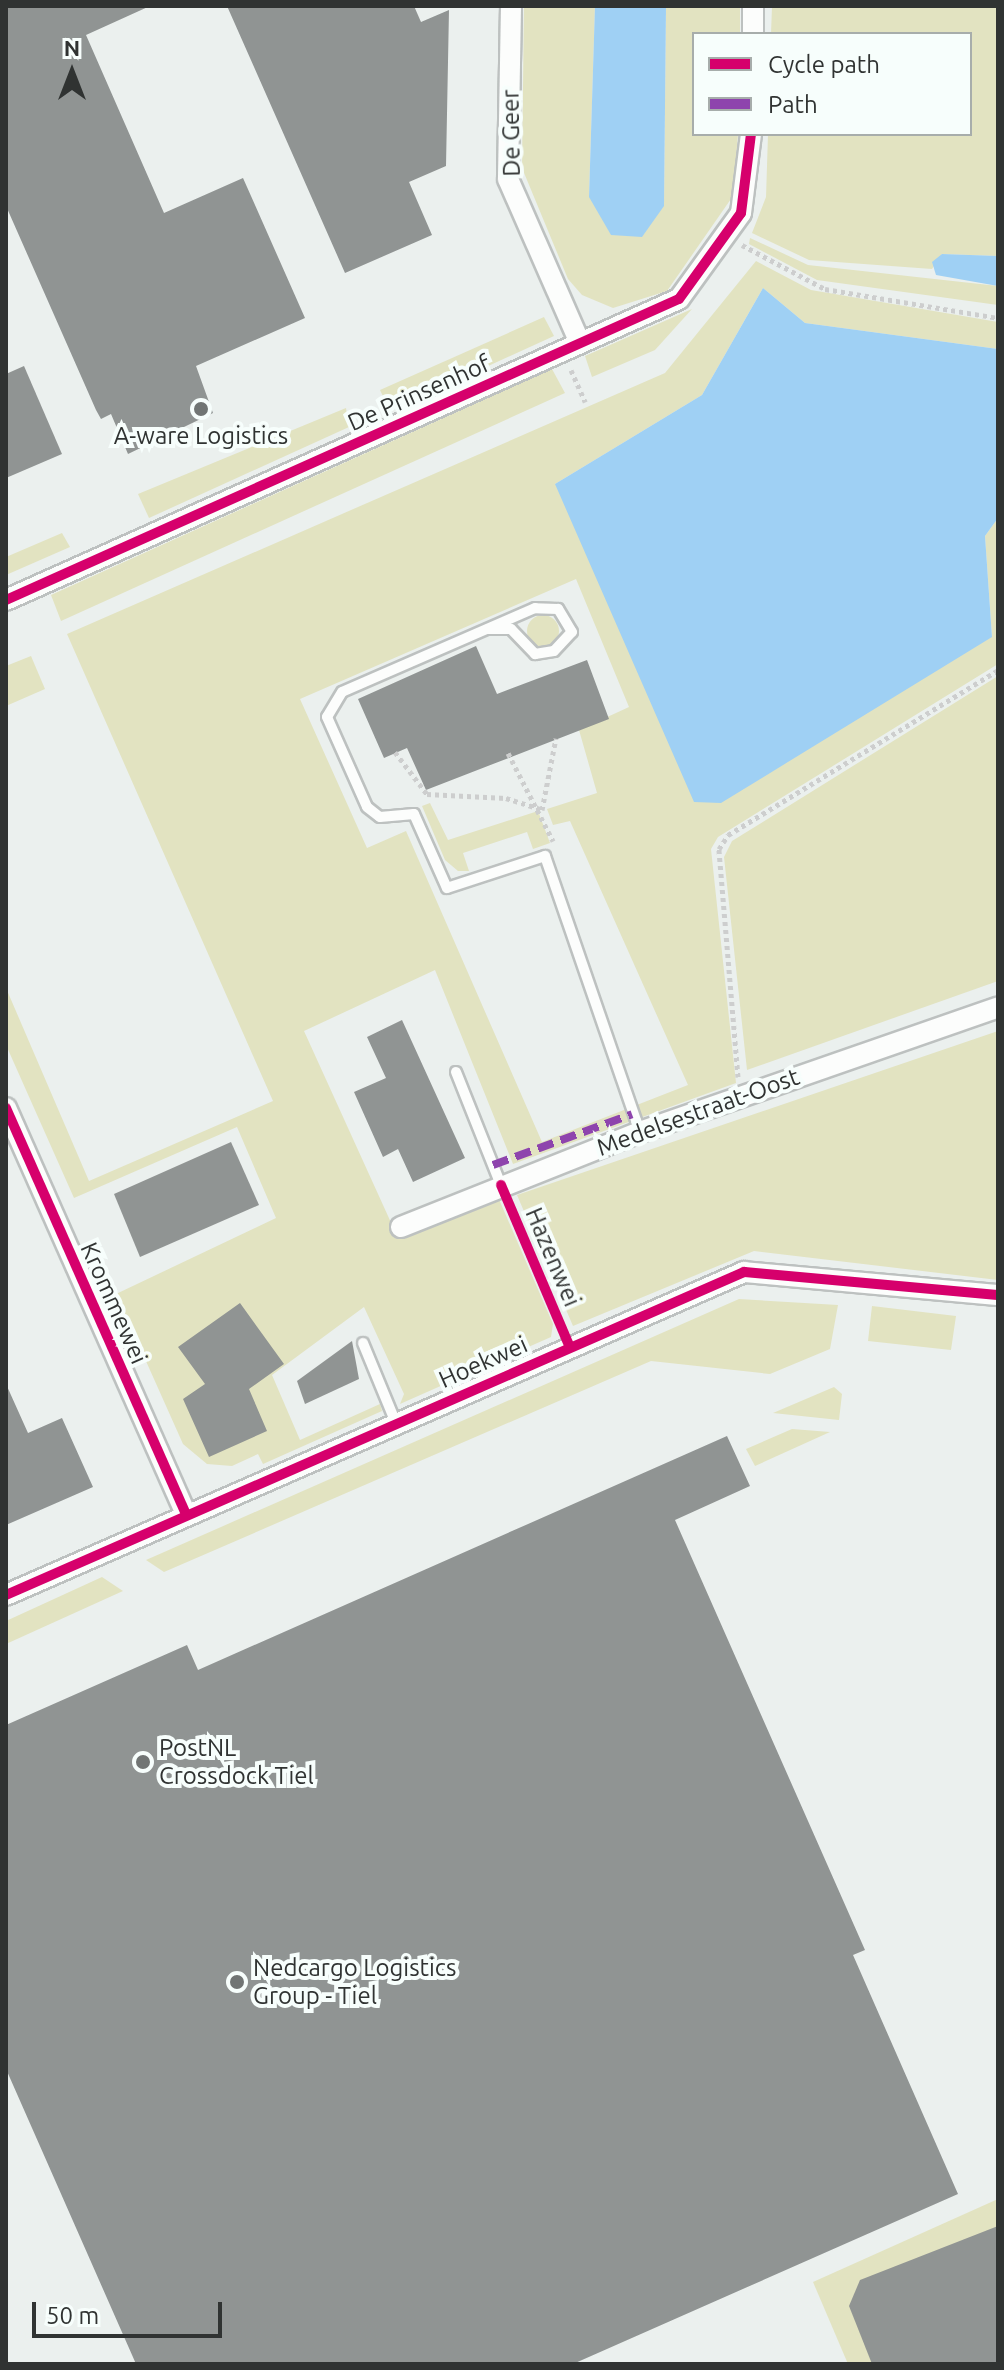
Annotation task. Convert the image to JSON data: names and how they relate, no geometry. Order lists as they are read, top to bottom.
{
  "streets": {
    "street": [
      "De Geer",
      "De Prinsenhof",
      "Medelsestraat-Oost",
      "Krommewei",
      "Hoekwei"
    ],
    "cycle path": ["Hazenwei"]
  },
  "crossings": [
    ["De Geer", "De Prinsenhof"],
    ["Krommewei", "Hoekwei"]
  ],
  "places": ["A-ware Logistics", "PostNL Crossdock Tiel", "Nedcargo Logistics Group - Tiel"],
  "legend": ["Cycle path", "Path"],
  "scale_bar": "50 m",
  "north": "top"
}
